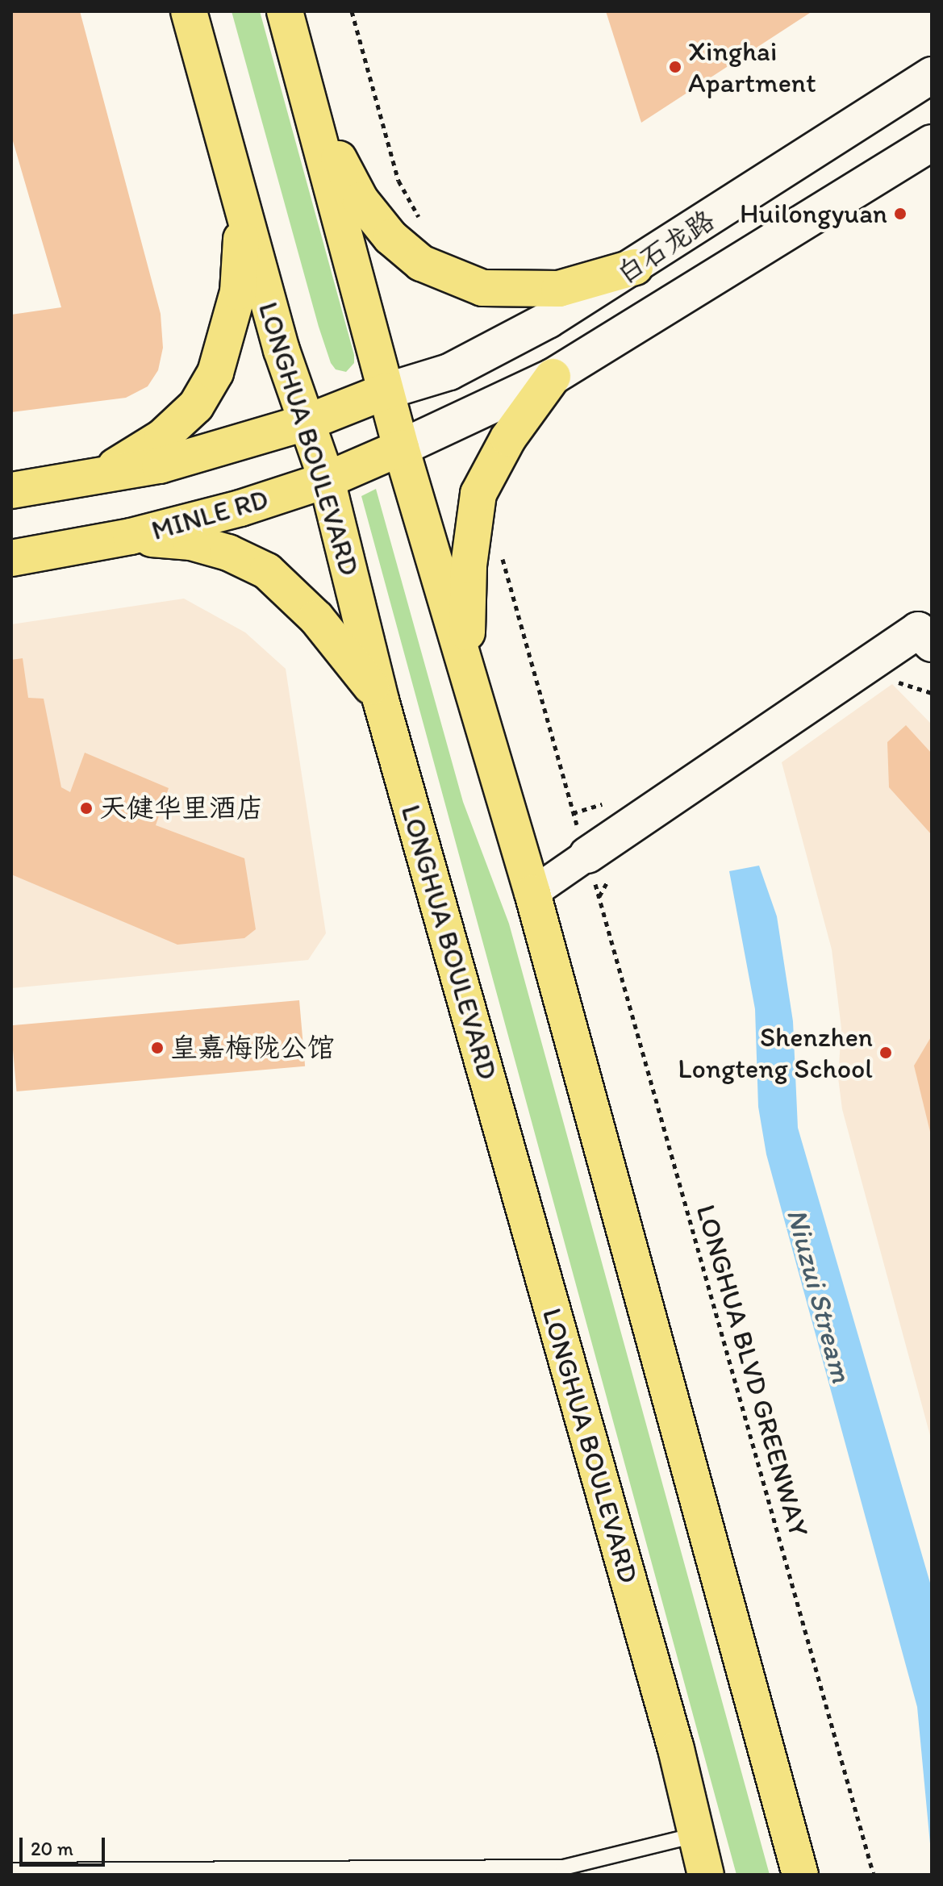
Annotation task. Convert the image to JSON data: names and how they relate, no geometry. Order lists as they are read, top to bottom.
{
  "streets": {
    "main road": ["白石龙路", "LONGHUA BOULEVARD", "MINLE RD"],
    "path": ["LONGHUA BLVD GREENWAY"]
  },
  "crossings": [
    ["白石龙路", "MINLE RD"],
    ["LONGHUA BOULEVARD", "MINLE RD"]
  ],
  "water": ["Niuzui Stream"],
  "places": [
    "Xinghai Apartment",
    "Huilongyuan",
    "天健华里酒店",
    "皇嘉梅陇公馆",
    "Shenzhen Longteng School"
  ],
  "scale_bar": "20 m"
}
